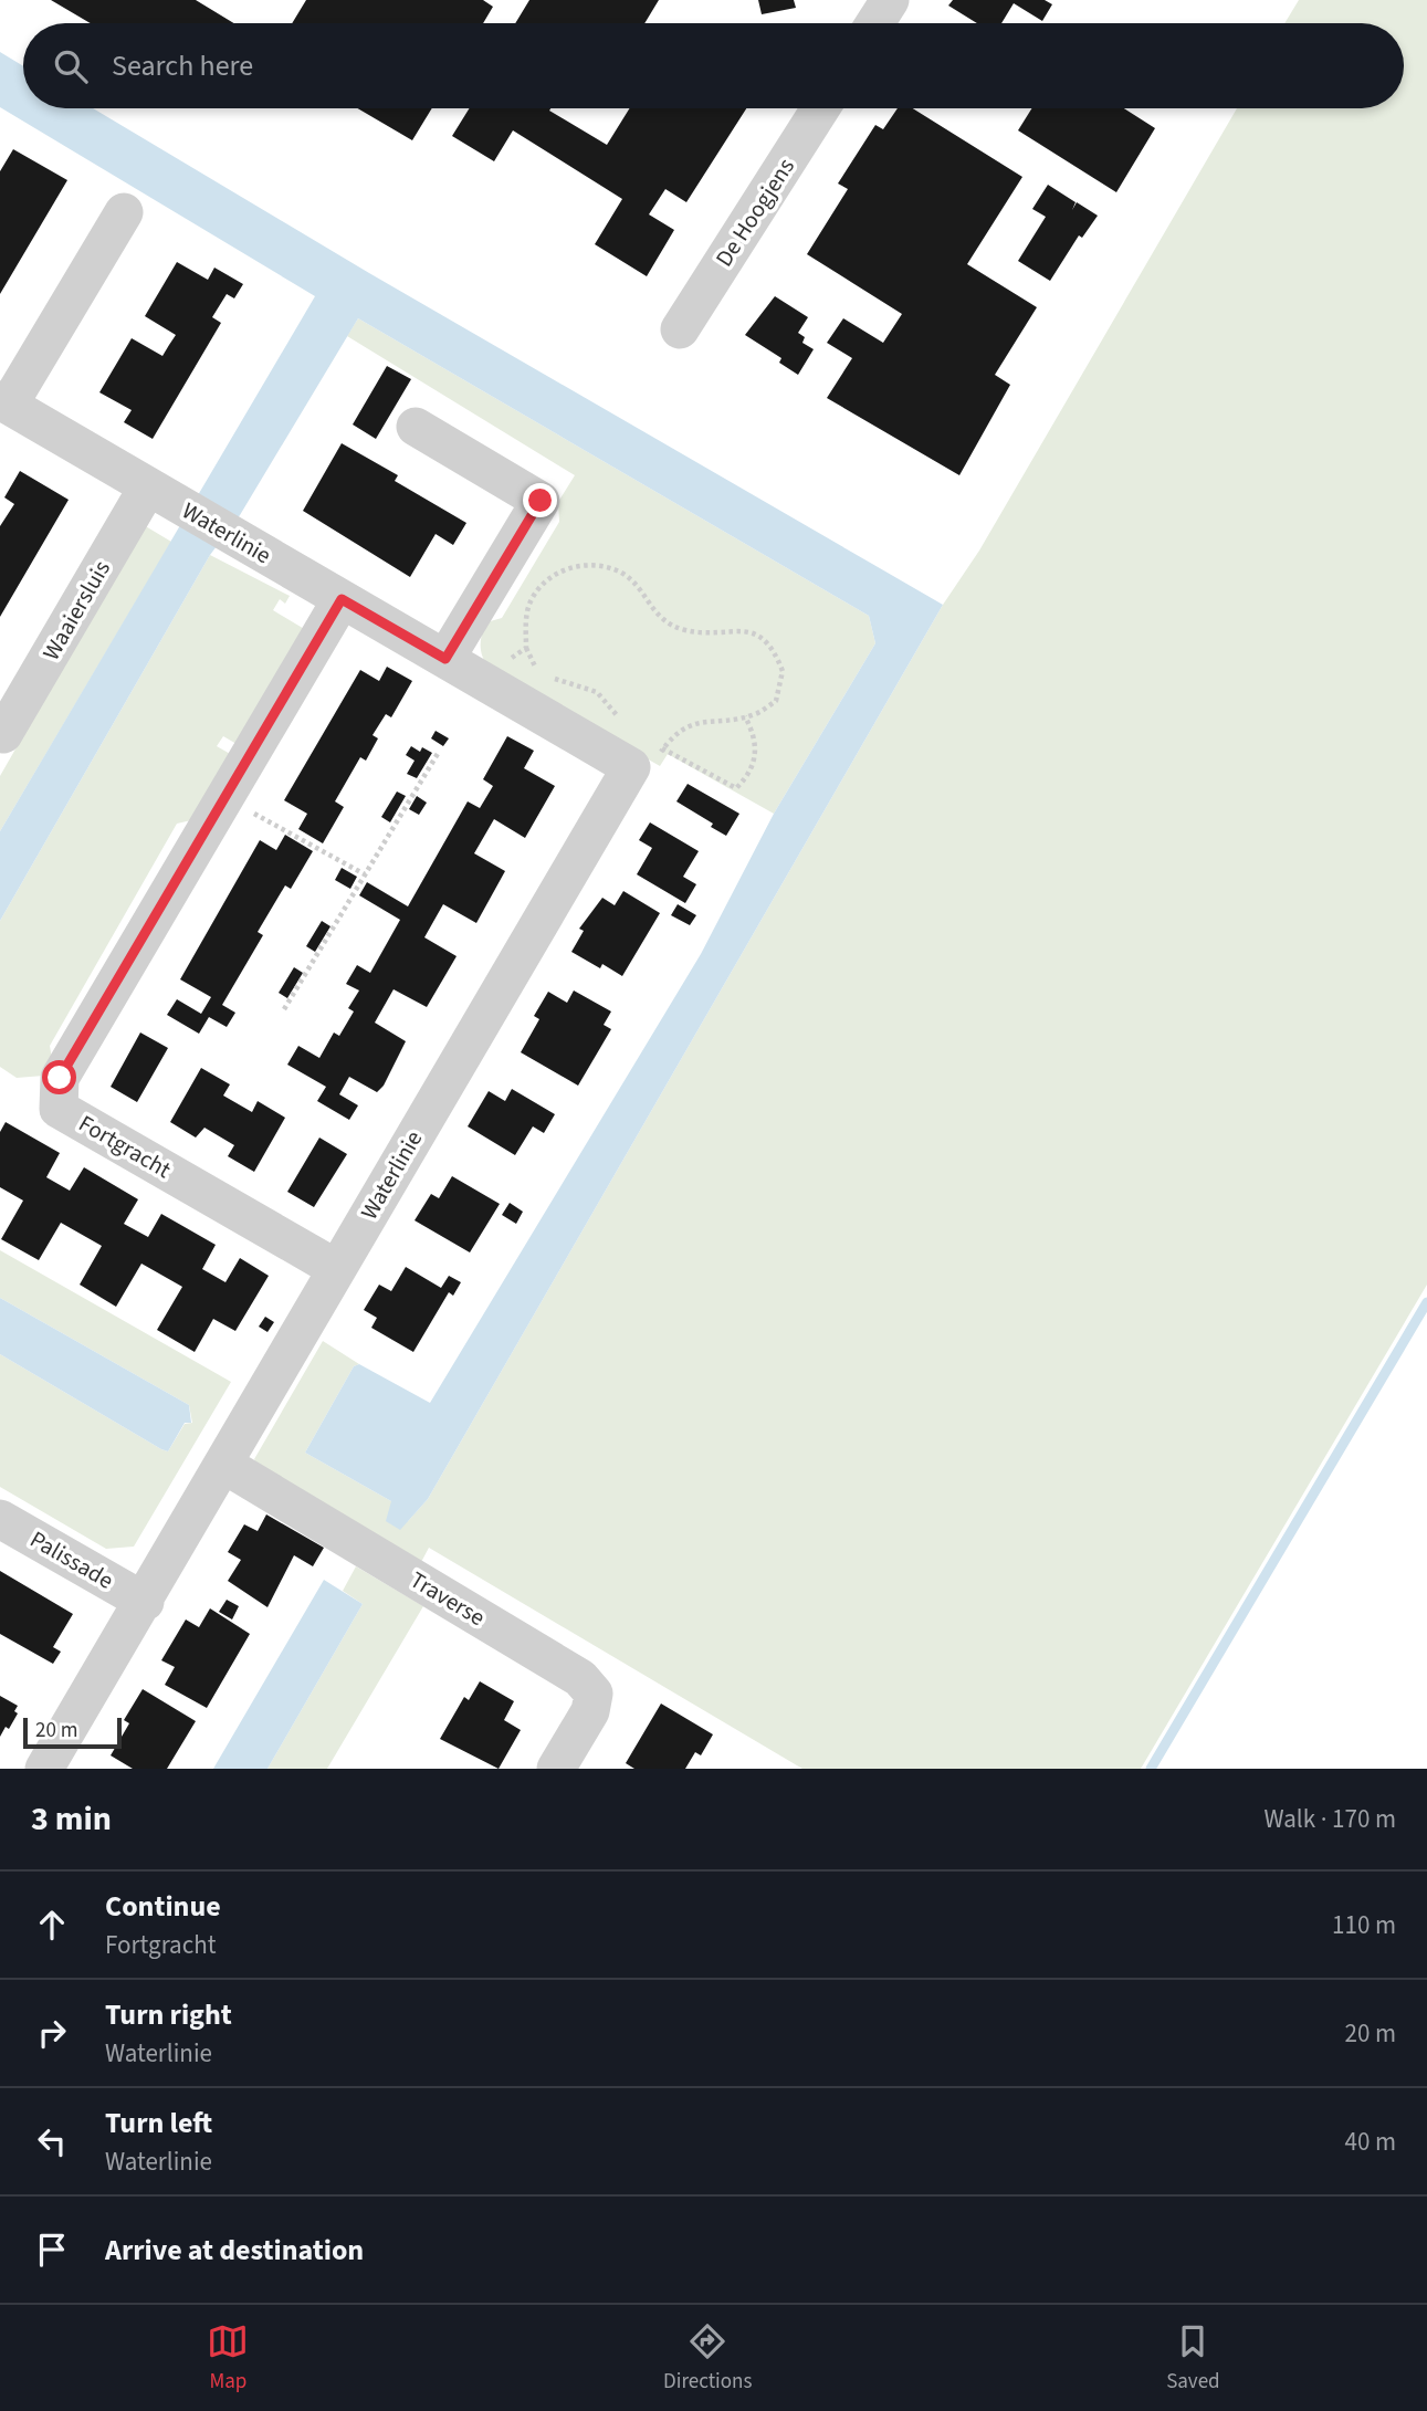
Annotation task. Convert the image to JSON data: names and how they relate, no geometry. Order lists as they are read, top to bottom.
{
  "streets": {
    "street": [
      "De Hoogjens",
      "Waterlinie",
      "Waaiersluis",
      "Fortgracht",
      "Palissade",
      "Traverse"
    ]
  },
  "crossings": [
    ["Waterlinie", "Waaiersluis"],
    ["Waterlinie", "Fortgracht"],
    ["Waterlinie", "Palissade"],
    ["Waterlinie", "Traverse"]
  ],
  "scale_bar": "20 m",
  "page": {
    "search": "Search here",
    "scale": "20 m",
    "heading": ["3 min", "Walk · 170 m"],
    "list": [
      ["Continue", "Fortgracht", "110 m"],
      ["Turn right", "Waterlinie", "20 m"],
      ["Turn left", "Waterlinie", "40 m"],
      "Arrive at destination"
    ],
    "nav": ["Map", "Directions", "Saved"]
  }
}
